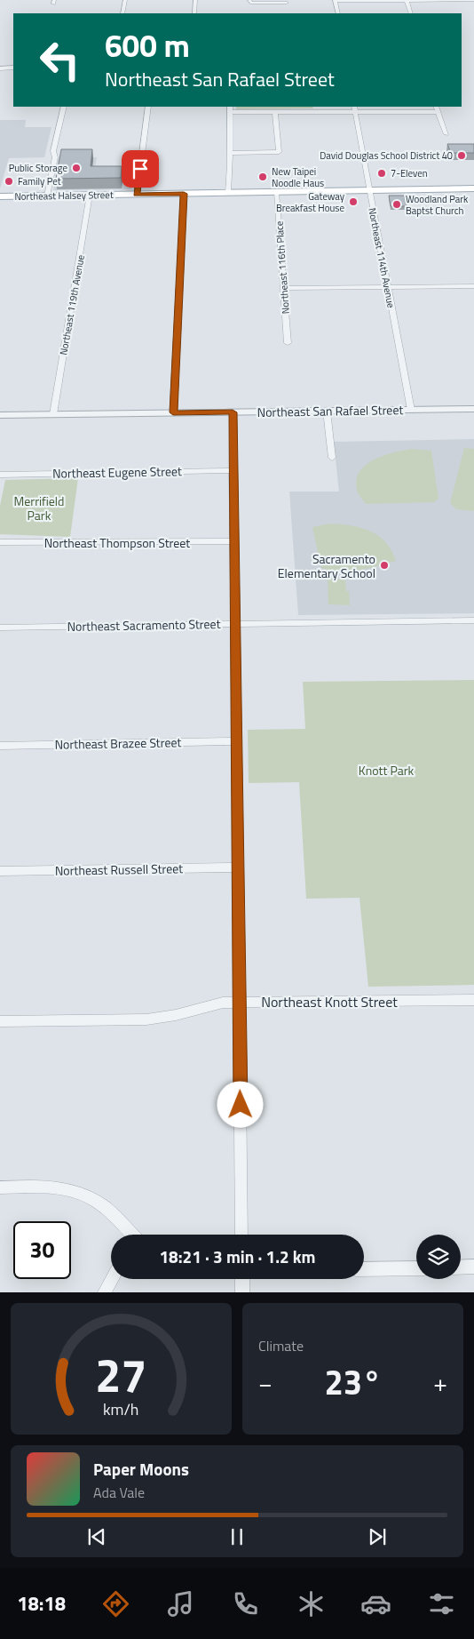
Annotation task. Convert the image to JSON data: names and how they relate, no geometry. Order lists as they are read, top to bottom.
{
  "streets": {
    "main road": ["Northeast Halsey Street"],
    "street": [
      "Northeast 114th Avenue",
      "Northeast 116th Place",
      "Northeast 119th Avenue",
      "Northeast San Rafael Street",
      "Northeast Eugene Street",
      "Northeast Thompson Street",
      "Northeast Sacramento Street",
      "Northeast Brazee Street",
      "Northeast Russell Street",
      "Northeast Knott Street"
    ]
  },
  "crossings": [
    ["Northeast Halsey Street", "Northeast 114th Avenue"],
    ["Northeast Halsey Street", "Northeast 116th Place"],
    ["Northeast Halsey Street", "Northeast 119th Avenue"],
    ["Northeast 114th Avenue", "Northeast San Rafael Street"],
    ["Northeast 119th Avenue", "Northeast San Rafael Street"]
  ],
  "parks": ["Merrifield Park", "Knott Park"],
  "places": [
    "David Douglas School District 40",
    "Public Storage",
    "7-Eleven",
    "New Taipei Noodle Haus",
    "Family Pet",
    "Gateway Breakfast House",
    "Woodland Park Baptst Church",
    "Sacramento Elementary School"
  ],
  "page": {
    "turn": ["600 m", "Northeast San Rafael Street"],
    "limit": "30",
    "trip": "18:21 · 3 min · 1.2 km",
    "tile": "Climate",
    "heat": ["−", "23°", "+"],
    "song": ["Paper Moons", "Ada Vale"],
    "tabs": "18:18",
    "gauge": ["27", "km/h"]
  }
}
